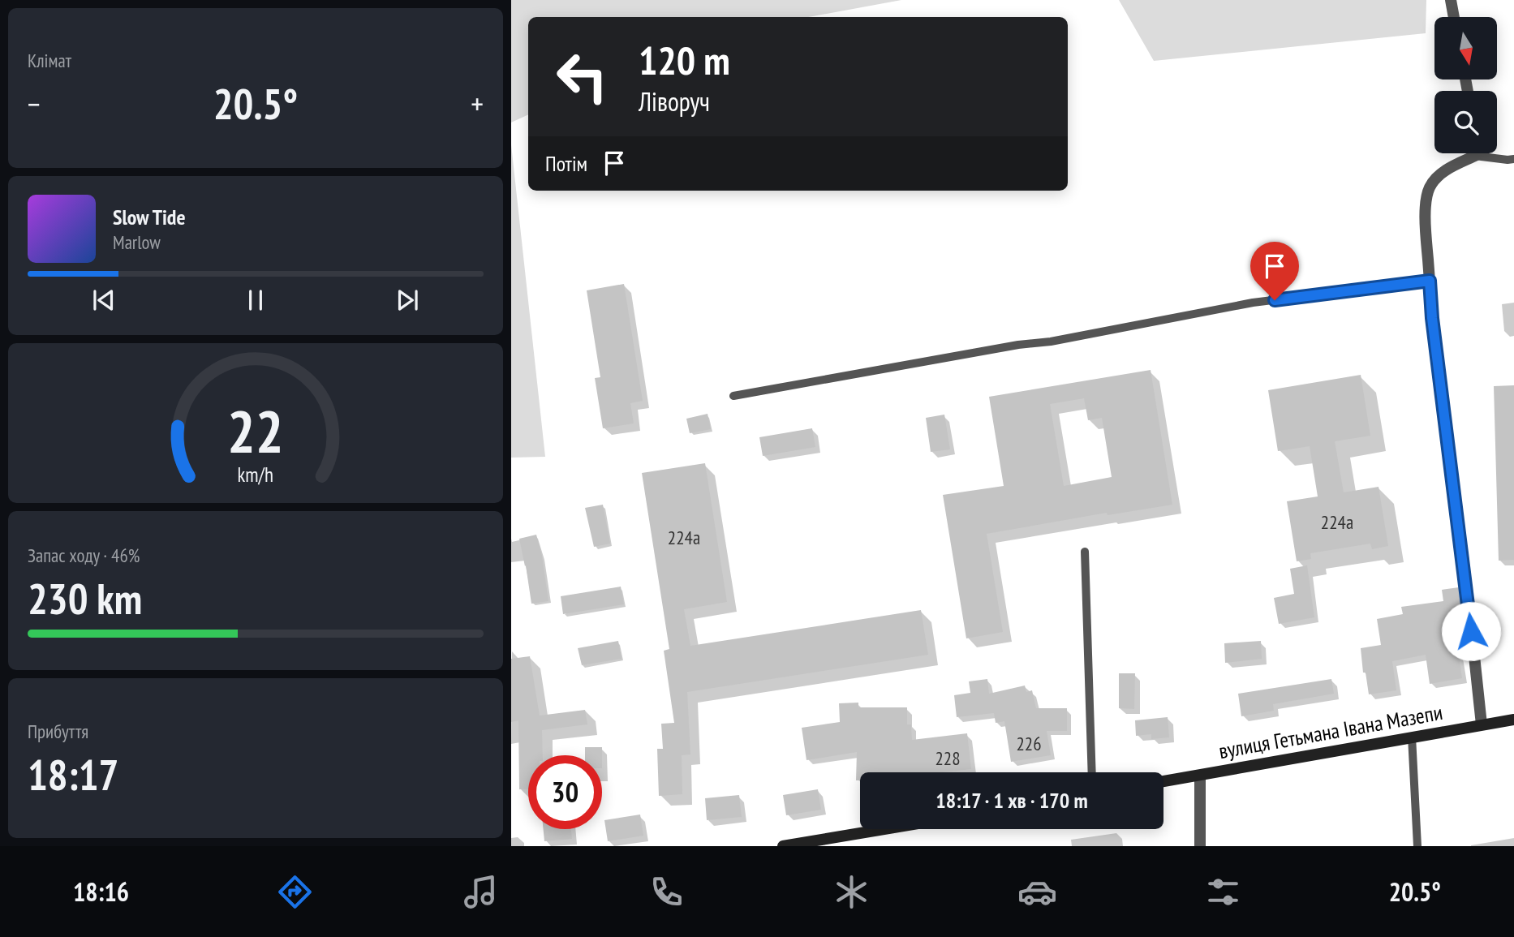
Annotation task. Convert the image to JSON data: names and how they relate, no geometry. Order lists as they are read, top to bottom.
{
  "streets": {
    "main road": ["вулиця Гетьмана Івана Мазепи"]
  },
  "house_numbers": [
    "224а",
    "224а",
    "226",
    "228"
  ],
  "north": "bottom",
  "page": {
    "tile": [
      "Клімат",
      ["Запас ходу · 46%", "230 km"],
      ["Прибуття", "18:17"]
    ],
    "turn": ["120 m", "Ліворуч"],
    "heat": ["−", "20.5°", "+"],
    "then": "Потім",
    "song": ["Slow Tide", "Marlow"],
    "limit": "30",
    "trip": "18:17 · 1 хв · 170 m",
    "tabs": ["18:16", "20.5°"],
    "gauge": ["22", "km/h"]
  }
}
